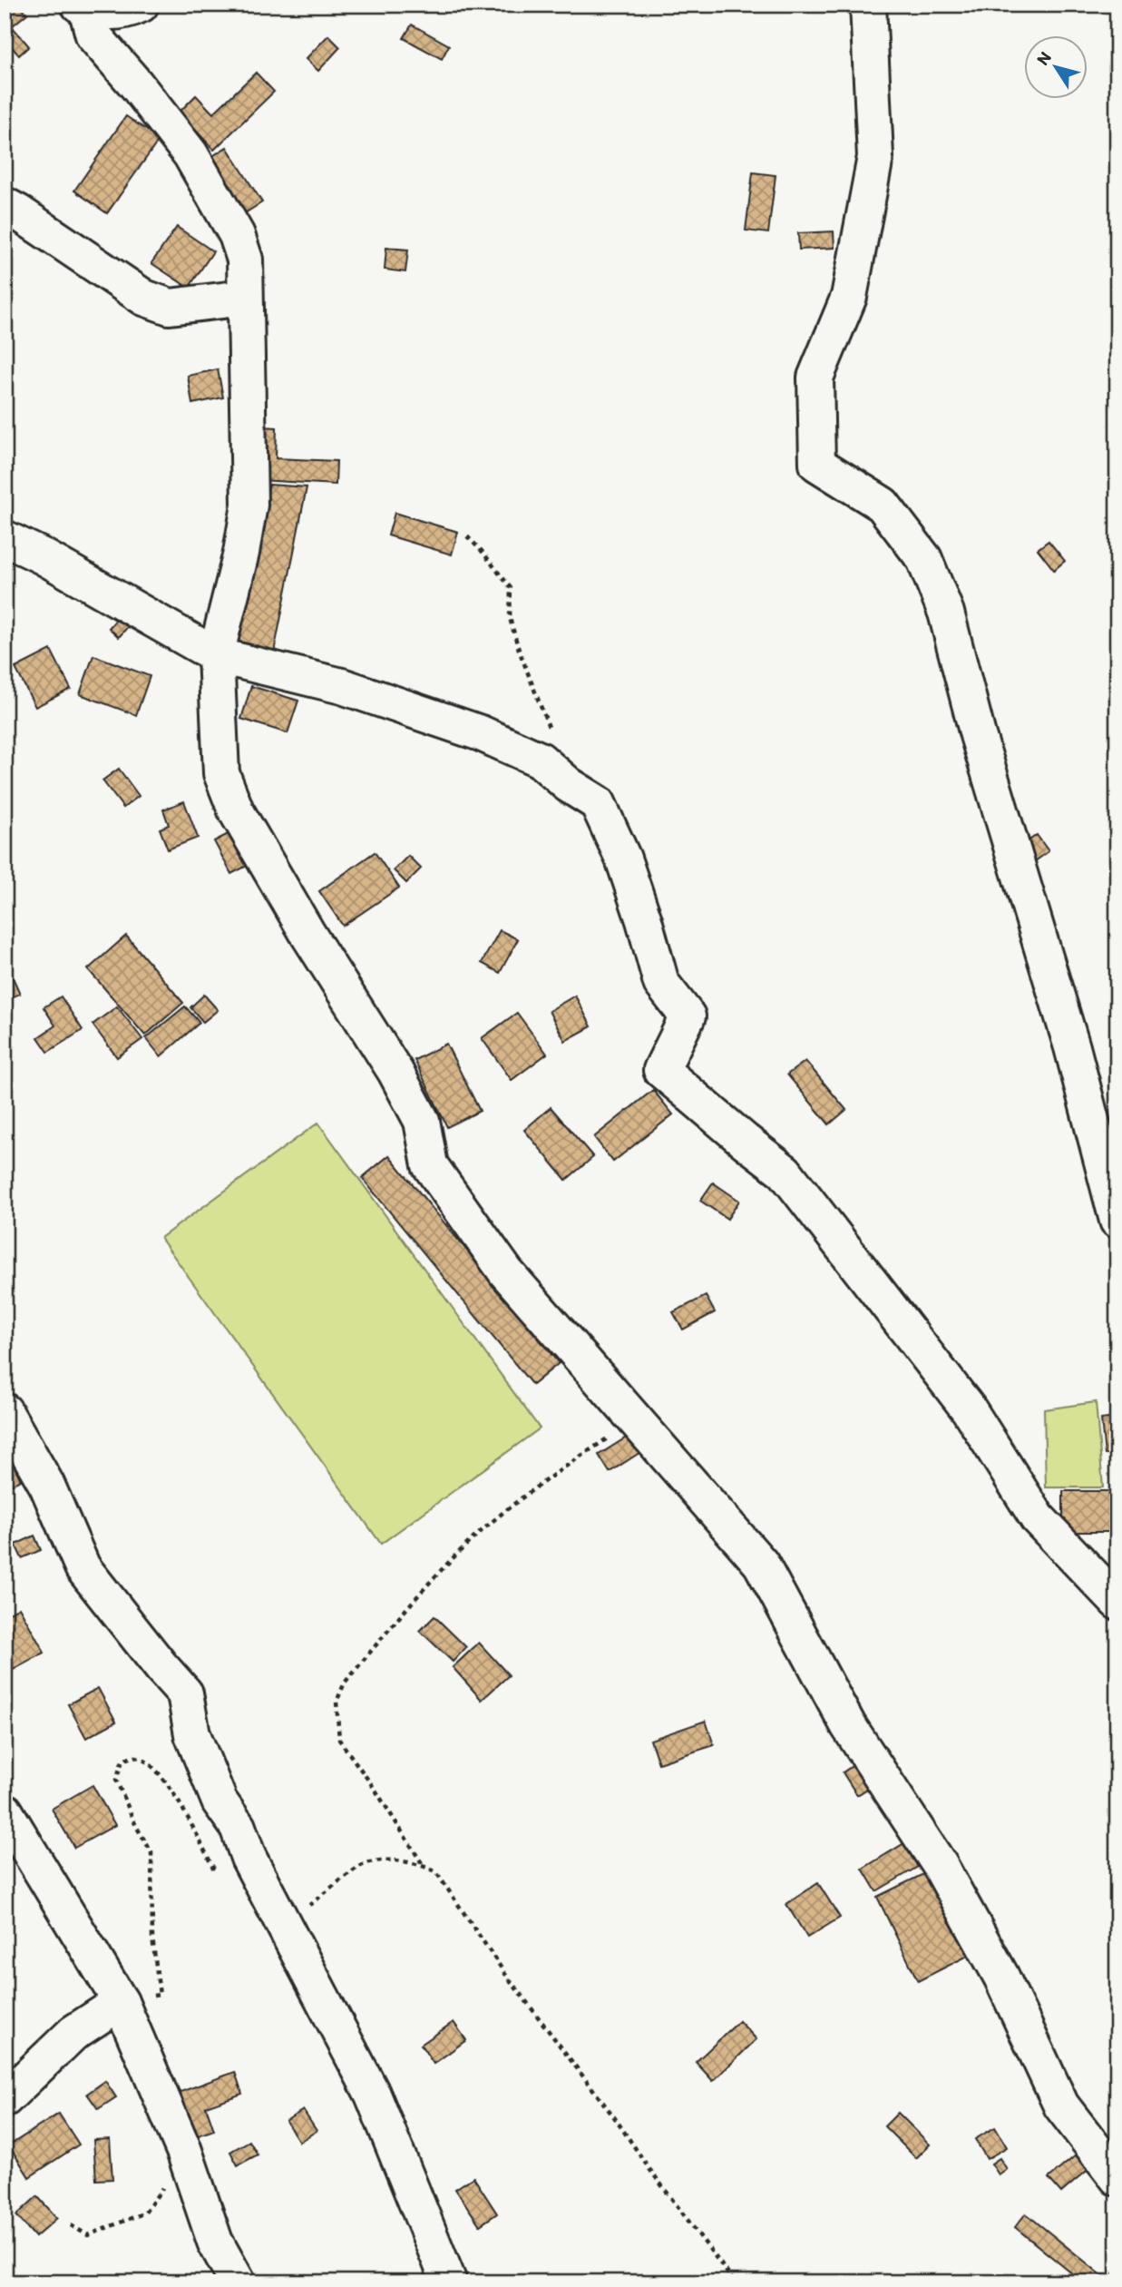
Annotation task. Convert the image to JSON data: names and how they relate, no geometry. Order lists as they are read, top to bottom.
{
  "north": "top left"
}
